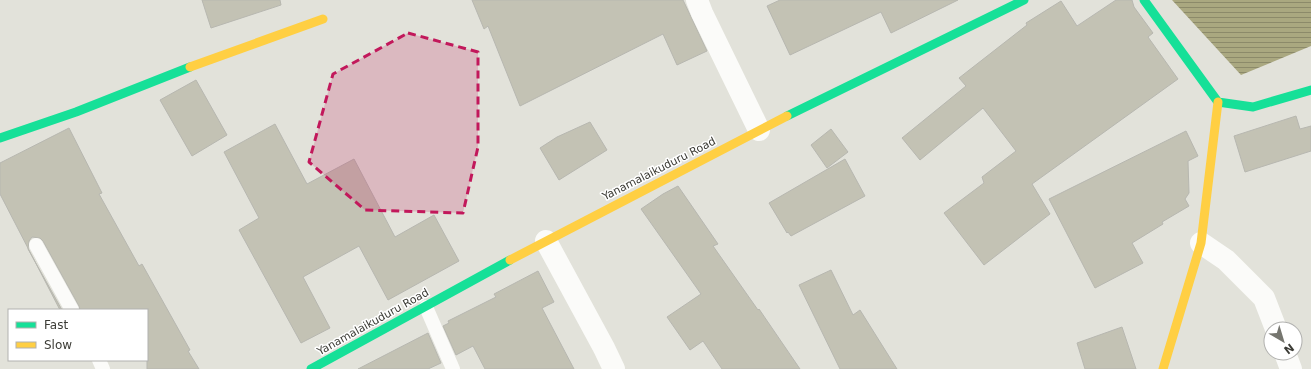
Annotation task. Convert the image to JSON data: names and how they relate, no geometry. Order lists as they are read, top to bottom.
{
  "streets": {
    "street": ["Yanamalaikuduru Road"]
  },
  "legend": ["Fast", "Slow"],
  "north": "bottom right"
}
